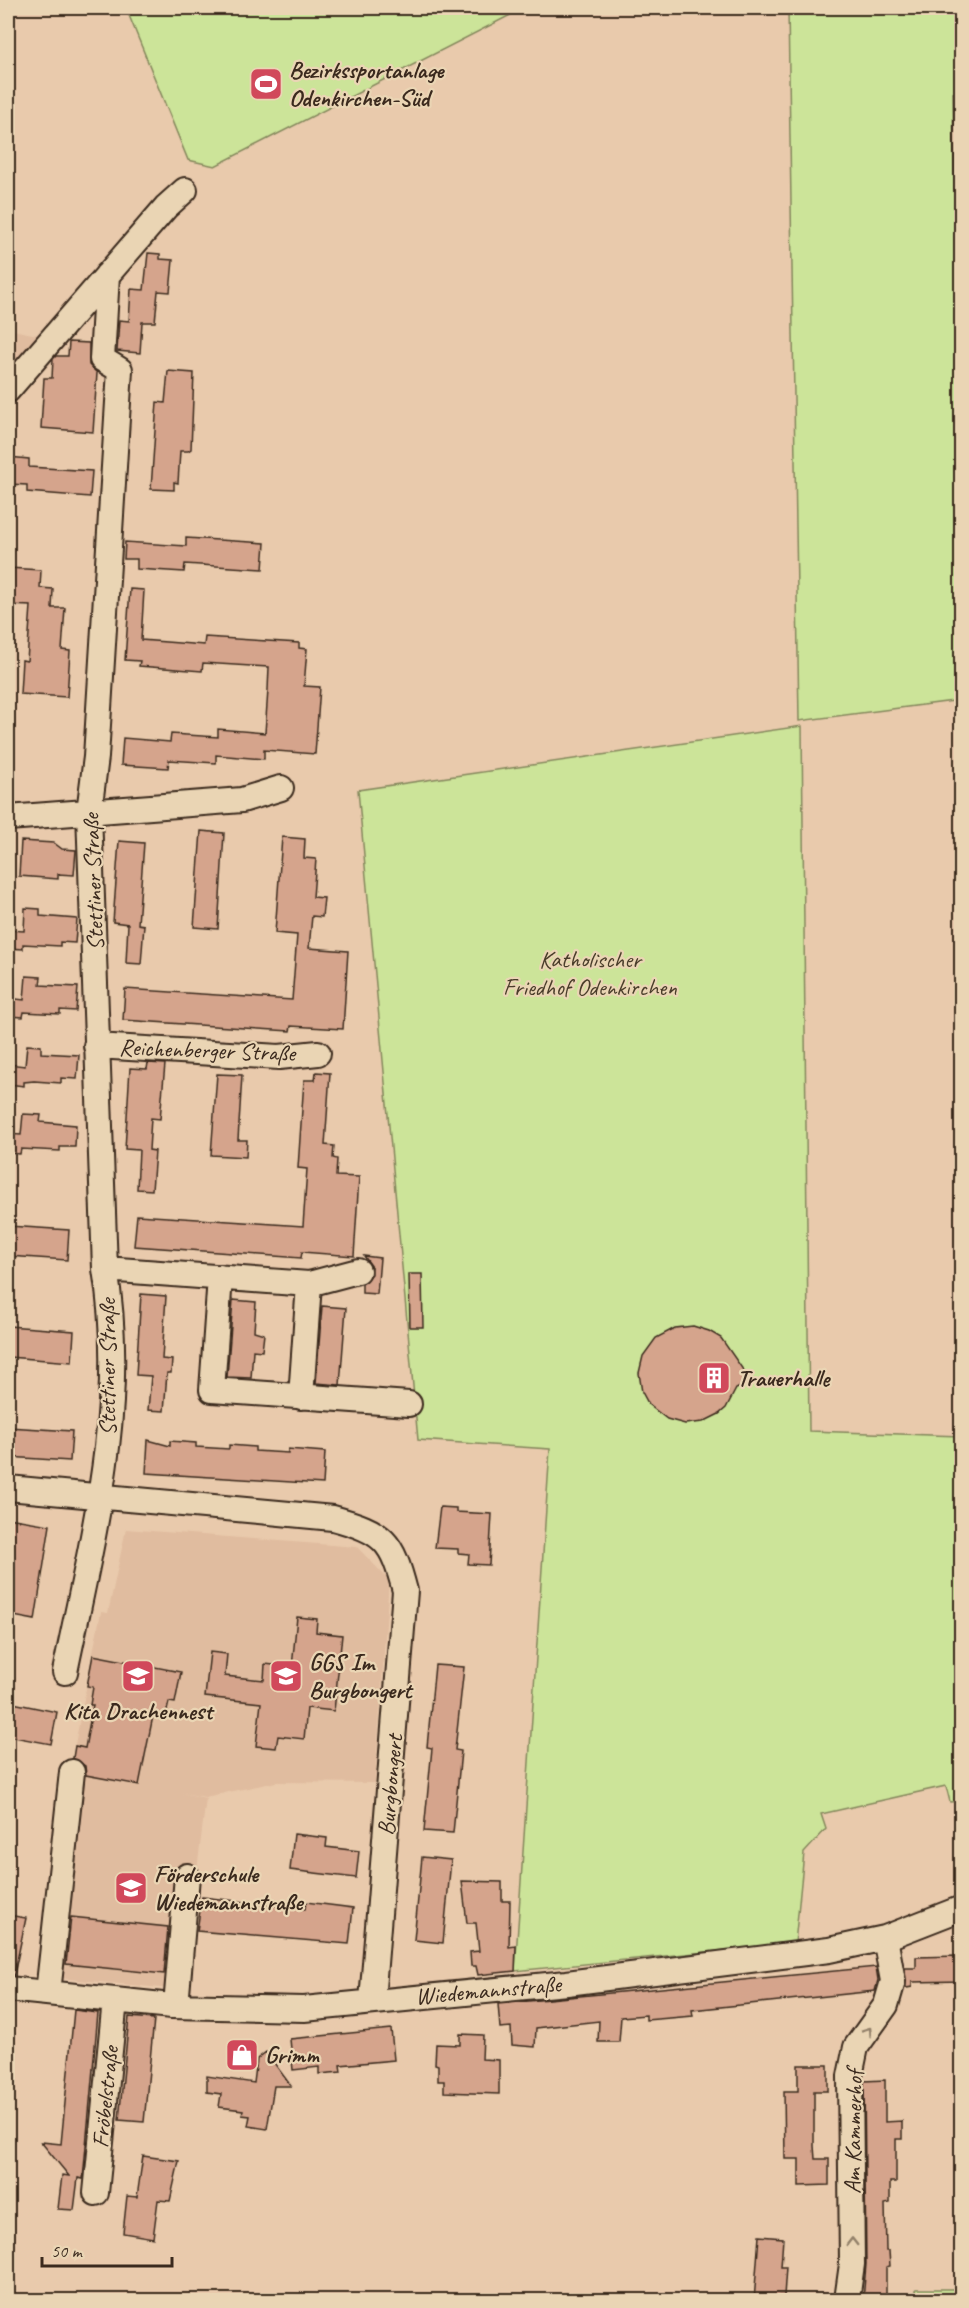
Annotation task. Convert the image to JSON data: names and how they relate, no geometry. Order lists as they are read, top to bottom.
{
  "streets": {
    "street": [
      "Stettiner Straße",
      "Reichenberger Straße",
      "Burgbongert",
      "Wiedemannstraße",
      "Fröbelstraße",
      "Am Kammerhof"
    ]
  },
  "crossings": [
    ["Stettiner Straße", "Reichenberger Straße"],
    ["Stettiner Straße", "Burgbongert"],
    ["Burgbongert", "Wiedemannstraße"],
    ["Wiedemannstraße", "Fröbelstraße"],
    ["Wiedemannstraße", "Am Kammerhof"]
  ],
  "one_way": ["Am Kammerhof"],
  "parks": ["Katholischer Friedhof Odenkirchen"],
  "places": {
    "sports": ["Bezirkssportanlage Odenkirchen-Süd"],
    "building": ["Trauerhalle"],
    "school or university": ["Kita Drachennest", "GGS Im Burgbongert", "Förderschule Wiedemannstraße"],
    "shop": ["Grimm"]
  },
  "scale_bar": "50 m"
}
